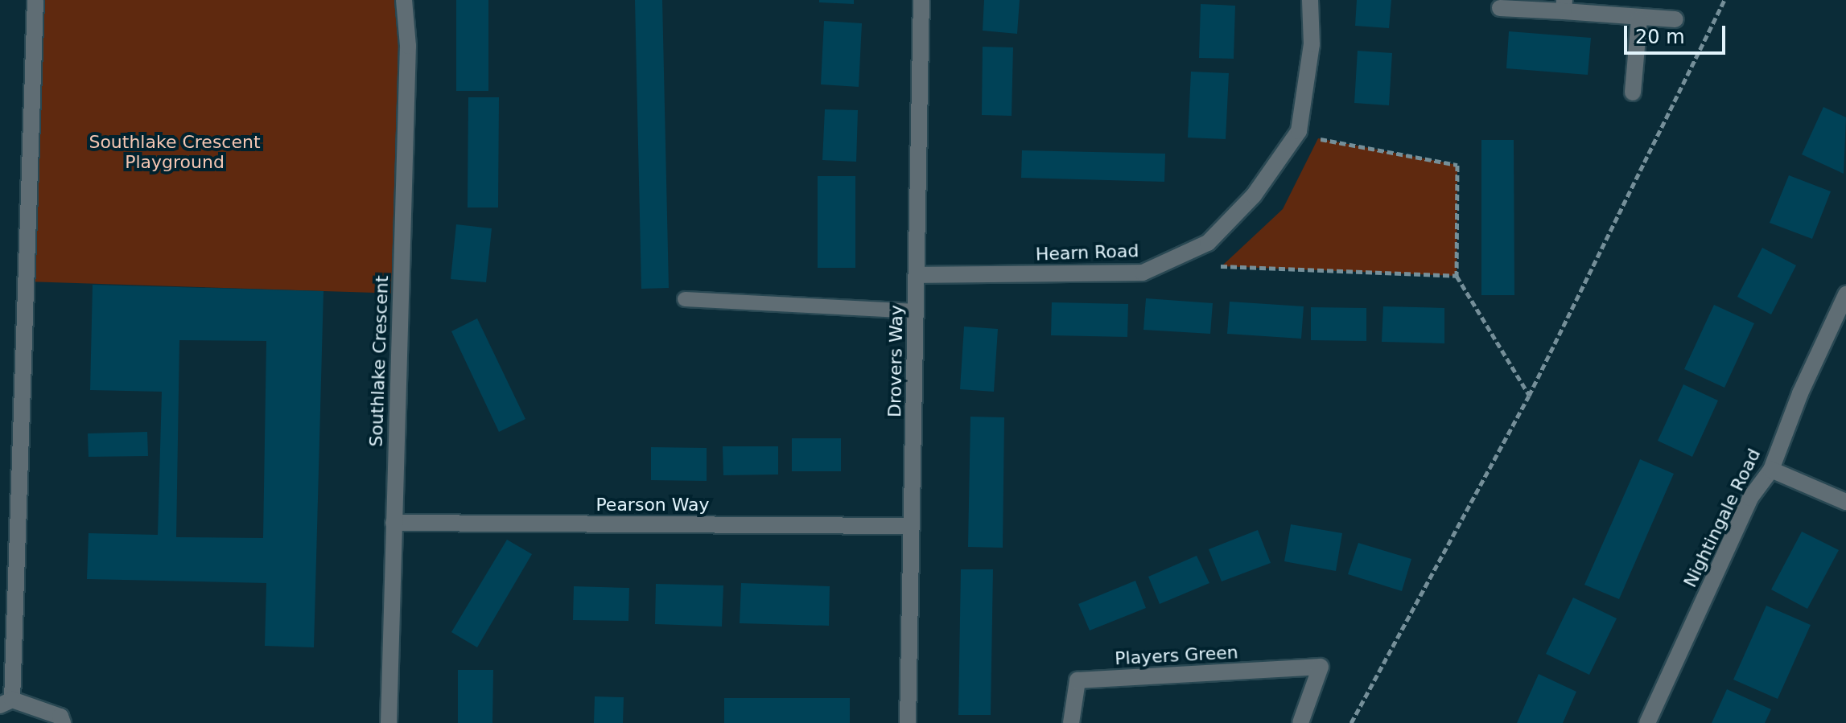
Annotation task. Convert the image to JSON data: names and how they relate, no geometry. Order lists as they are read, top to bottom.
{
  "streets": {
    "street": [
      "Hearn Road",
      "Southlake Crescent",
      "Drovers Way",
      "Pearson Way",
      "Nightingale Road",
      "Players Green"
    ]
  },
  "crossings": [
    ["Hearn Road", "Drovers Way"],
    ["Southlake Crescent", "Pearson Way"],
    ["Drovers Way", "Pearson Way"]
  ],
  "parks": ["Southlake Crescent Playground"],
  "scale_bar": "20 m"
}
